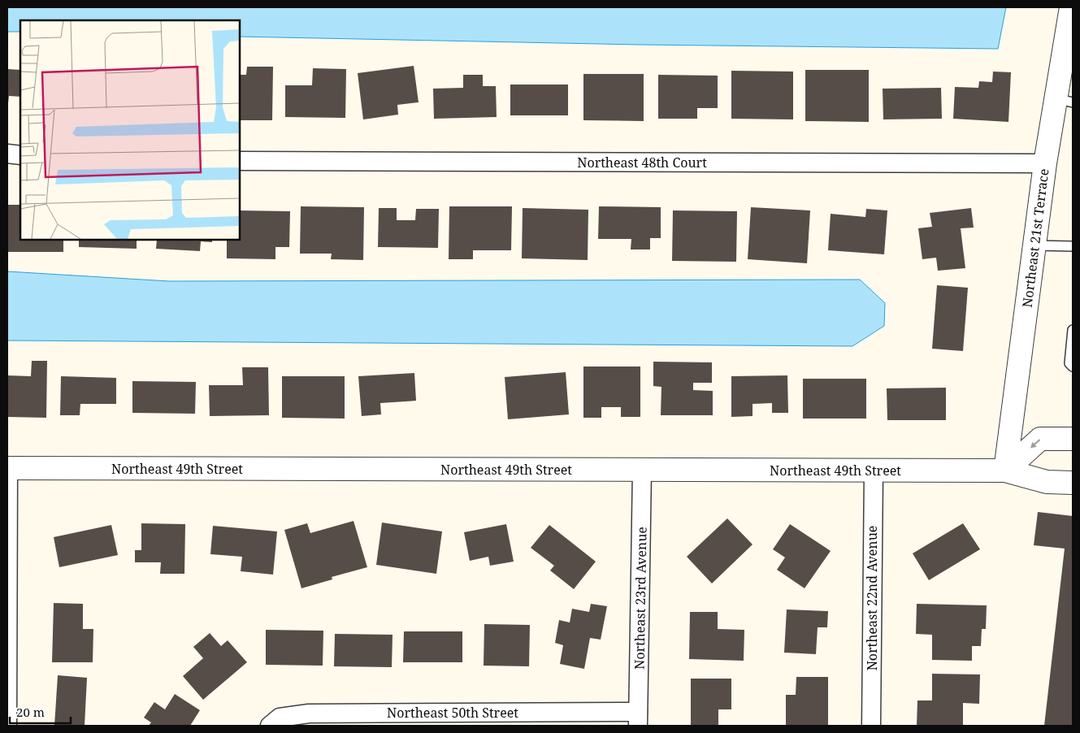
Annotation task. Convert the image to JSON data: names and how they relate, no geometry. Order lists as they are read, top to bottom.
{
  "streets": {
    "street": [
      "Northeast 48th Court",
      "Northeast 21st Terrace",
      "Northeast 49th Street",
      "Northeast 23rd Avenue",
      "Northeast 22nd Avenue",
      "Northeast 50th Street"
    ]
  },
  "crossings": [
    ["Northeast 48th Court", "Northeast 21st Terrace"],
    ["Northeast 21st Terrace", "Northeast 49th Street"],
    ["Northeast 49th Street", "Northeast 23rd Avenue"],
    ["Northeast 49th Street", "Northeast 22nd Avenue"],
    ["Northeast 23rd Avenue", "Northeast 50th Street"]
  ],
  "scale_bar": "20 m"
}
